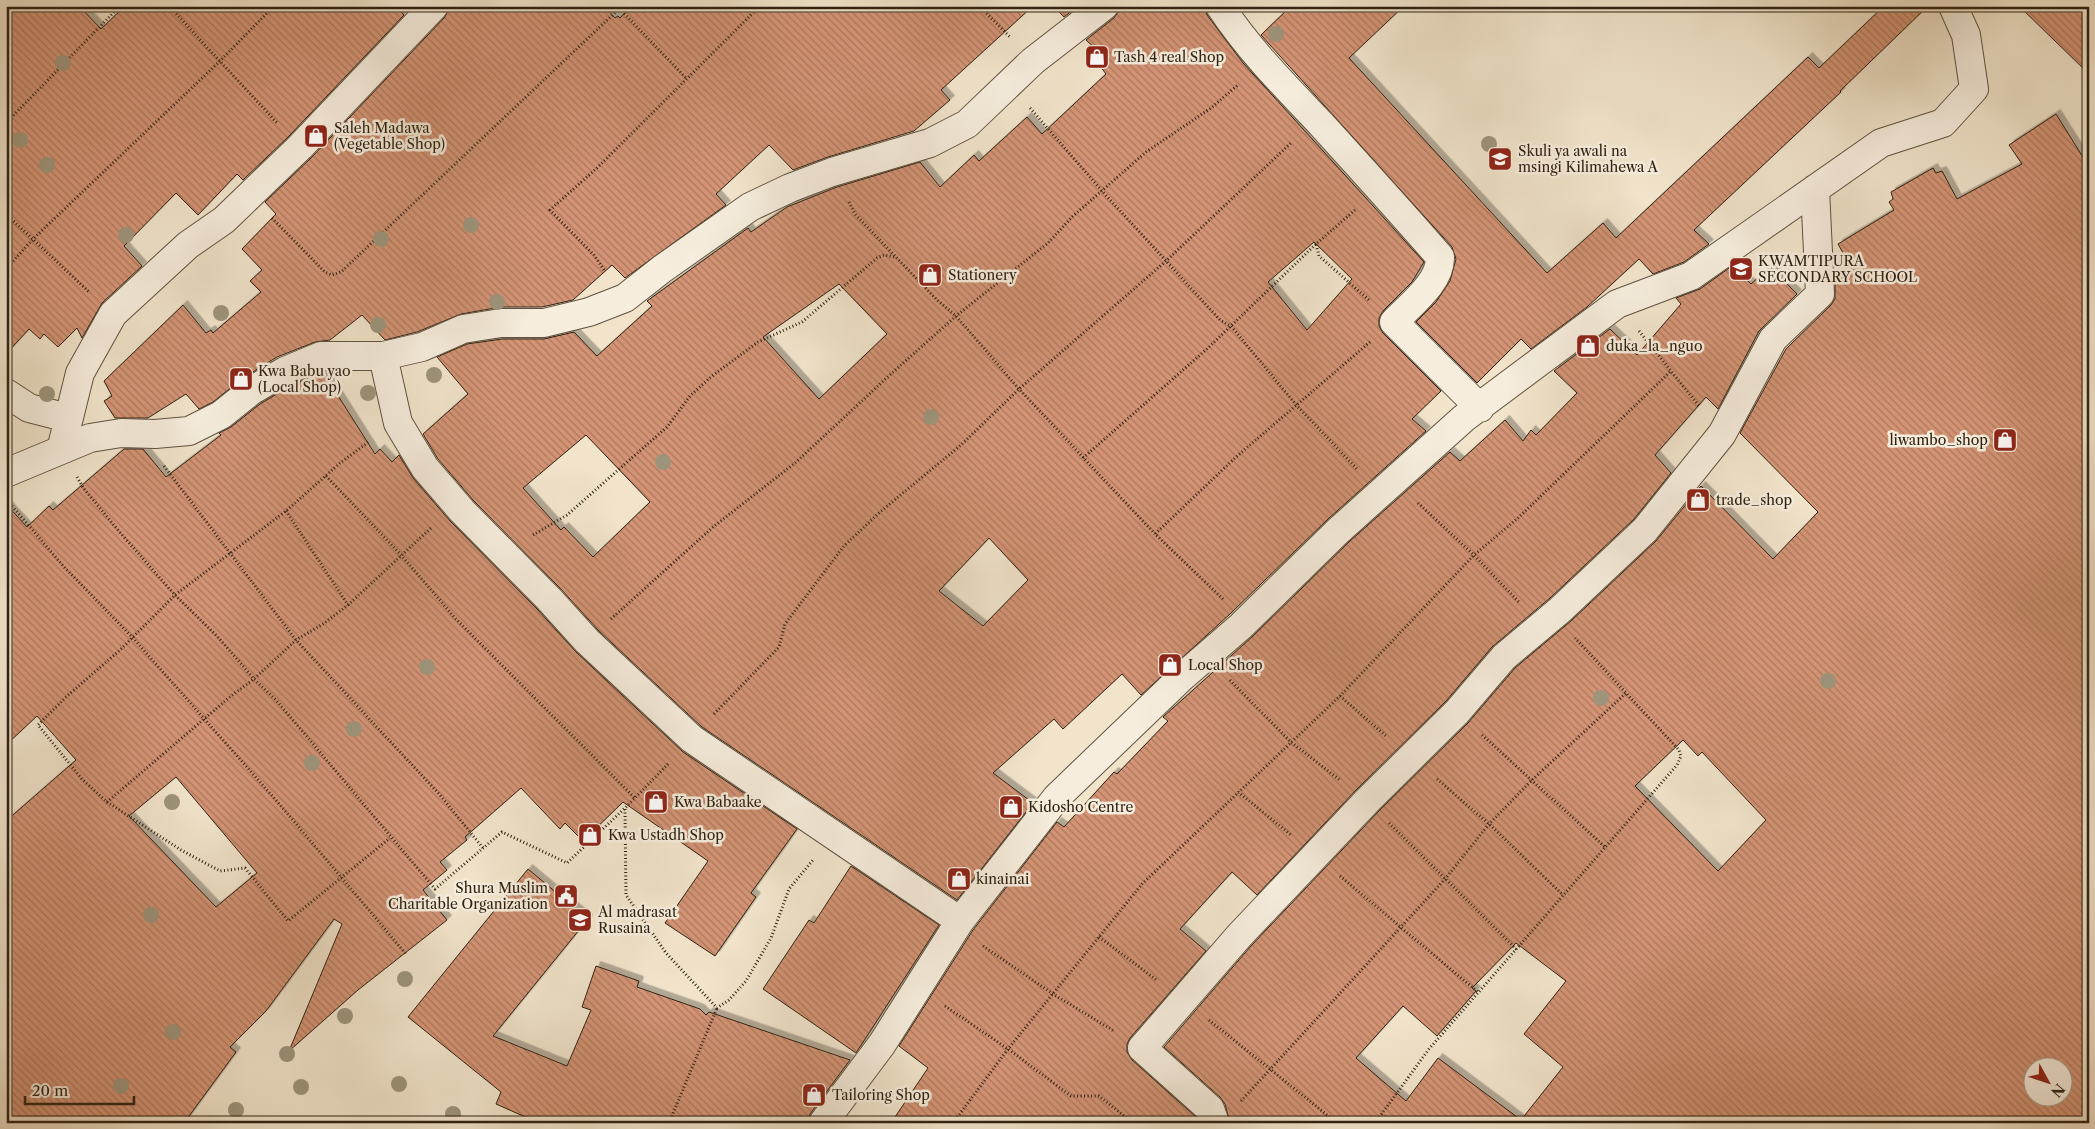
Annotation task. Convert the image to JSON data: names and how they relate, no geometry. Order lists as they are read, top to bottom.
{
  "places": {
    "shop": [
      "Tash 4 real Shop",
      "Saleh Madawa (Vegetable Shop)",
      "Stationery",
      "duka_la_nguo",
      "Kwa Babu yao (Local Shop)",
      "liwambo_shop",
      "trade_shop",
      "Local Shop",
      "Kwa Babaake",
      "Kidosho Centre",
      "Kwa Ustadh Shop",
      "kinainai",
      "Tailoring Shop"
    ],
    "school or university": ["Skuli ya awali na msingi Kilimahewa A", "KWAMTIPURA SECONDARY SCHOOL", "Al madrasat Rusaina"],
    "public building": ["Shura Muslim Charitable Organization"]
  },
  "scale_bar": "20 m",
  "north": "bottom right"
}
